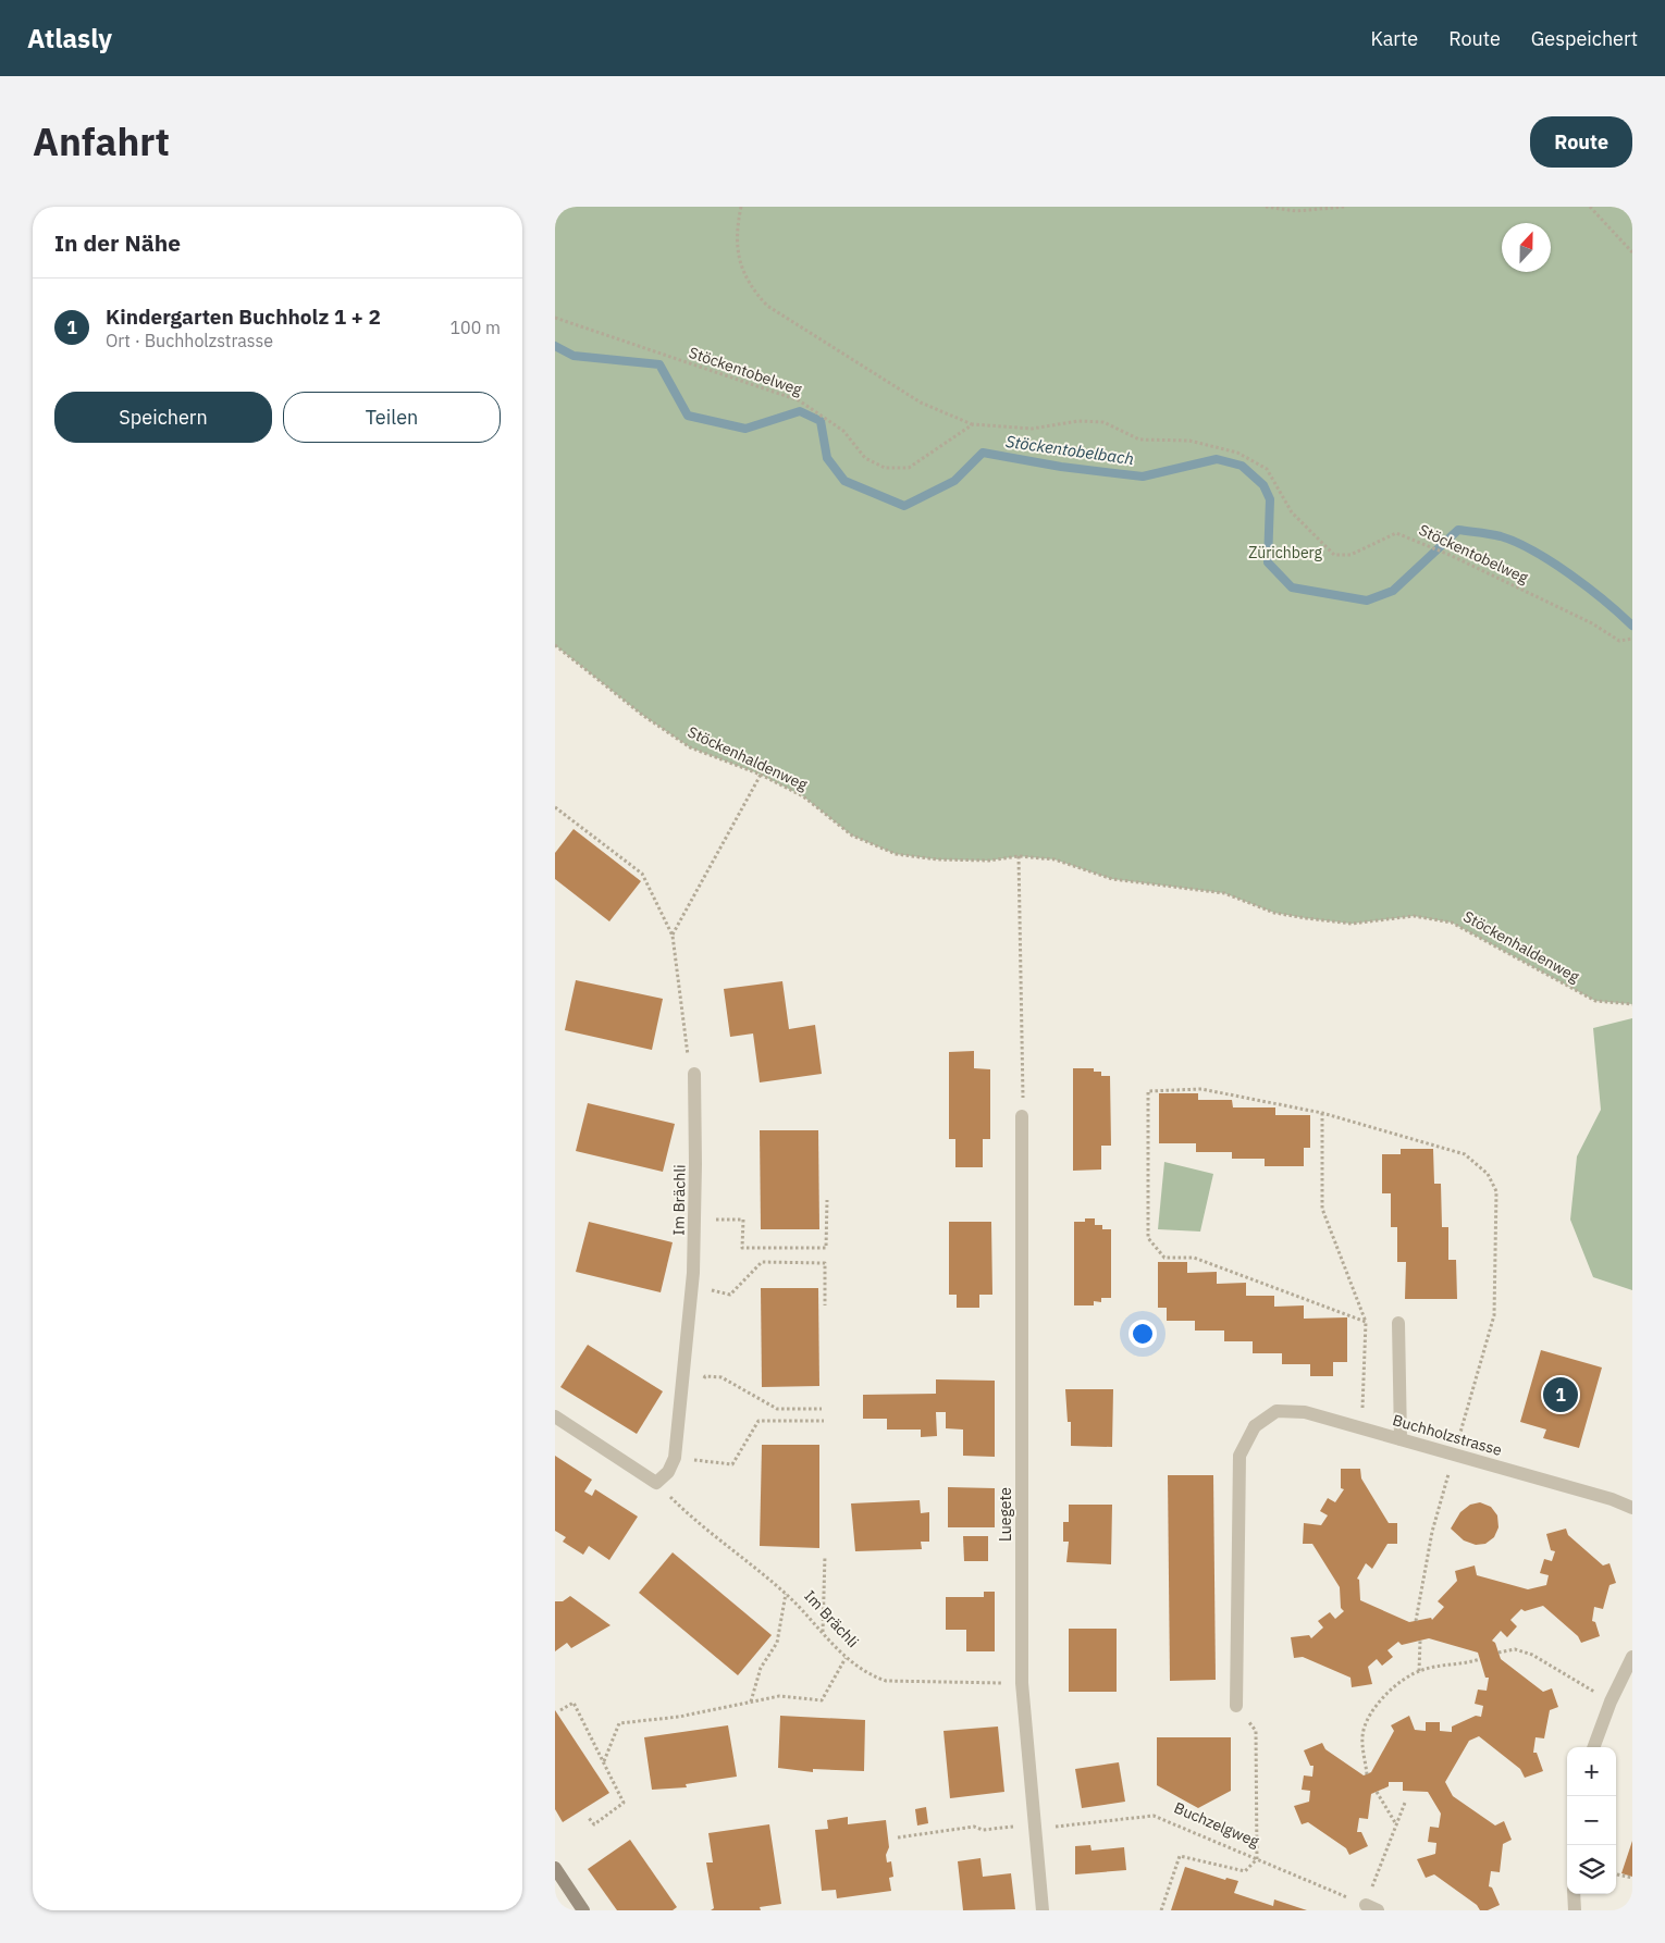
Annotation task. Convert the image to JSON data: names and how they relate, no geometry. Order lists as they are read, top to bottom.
{
  "streets": {
    "street": ["Im Brächli", "Buchholzstrasse", "Luegete"],
    "path": ["Stöckentobelweg", "Stöckenhaldenweg", "Buchzelgweg"]
  },
  "crossings": [
    ["Im Brächli", "Luegete"],
    ["Luegete", "Buchzelgweg"]
  ],
  "water": ["Stöckentobelbach"],
  "parks": ["Zürichberg"],
  "north": "top",
  "page": {
    "header": "Atlasly",
    "nav": ["Karte", "Route", "Gespeichert"],
    "title": "Anfahrt",
    "buttons": [
      "Route",
      ["Speichern", "Teilen"]
    ],
    "heading": "In der Nähe",
    "list": [
      {
        "mark": "1",
        "name": "Kindergarten Buchholz 1 + 2",
        "note": "Ort · Buchholzstrasse",
        "value": "100 m"
      }
    ],
    "pins": "1",
    "map_buttons": ["+", "−"]
  }
}
